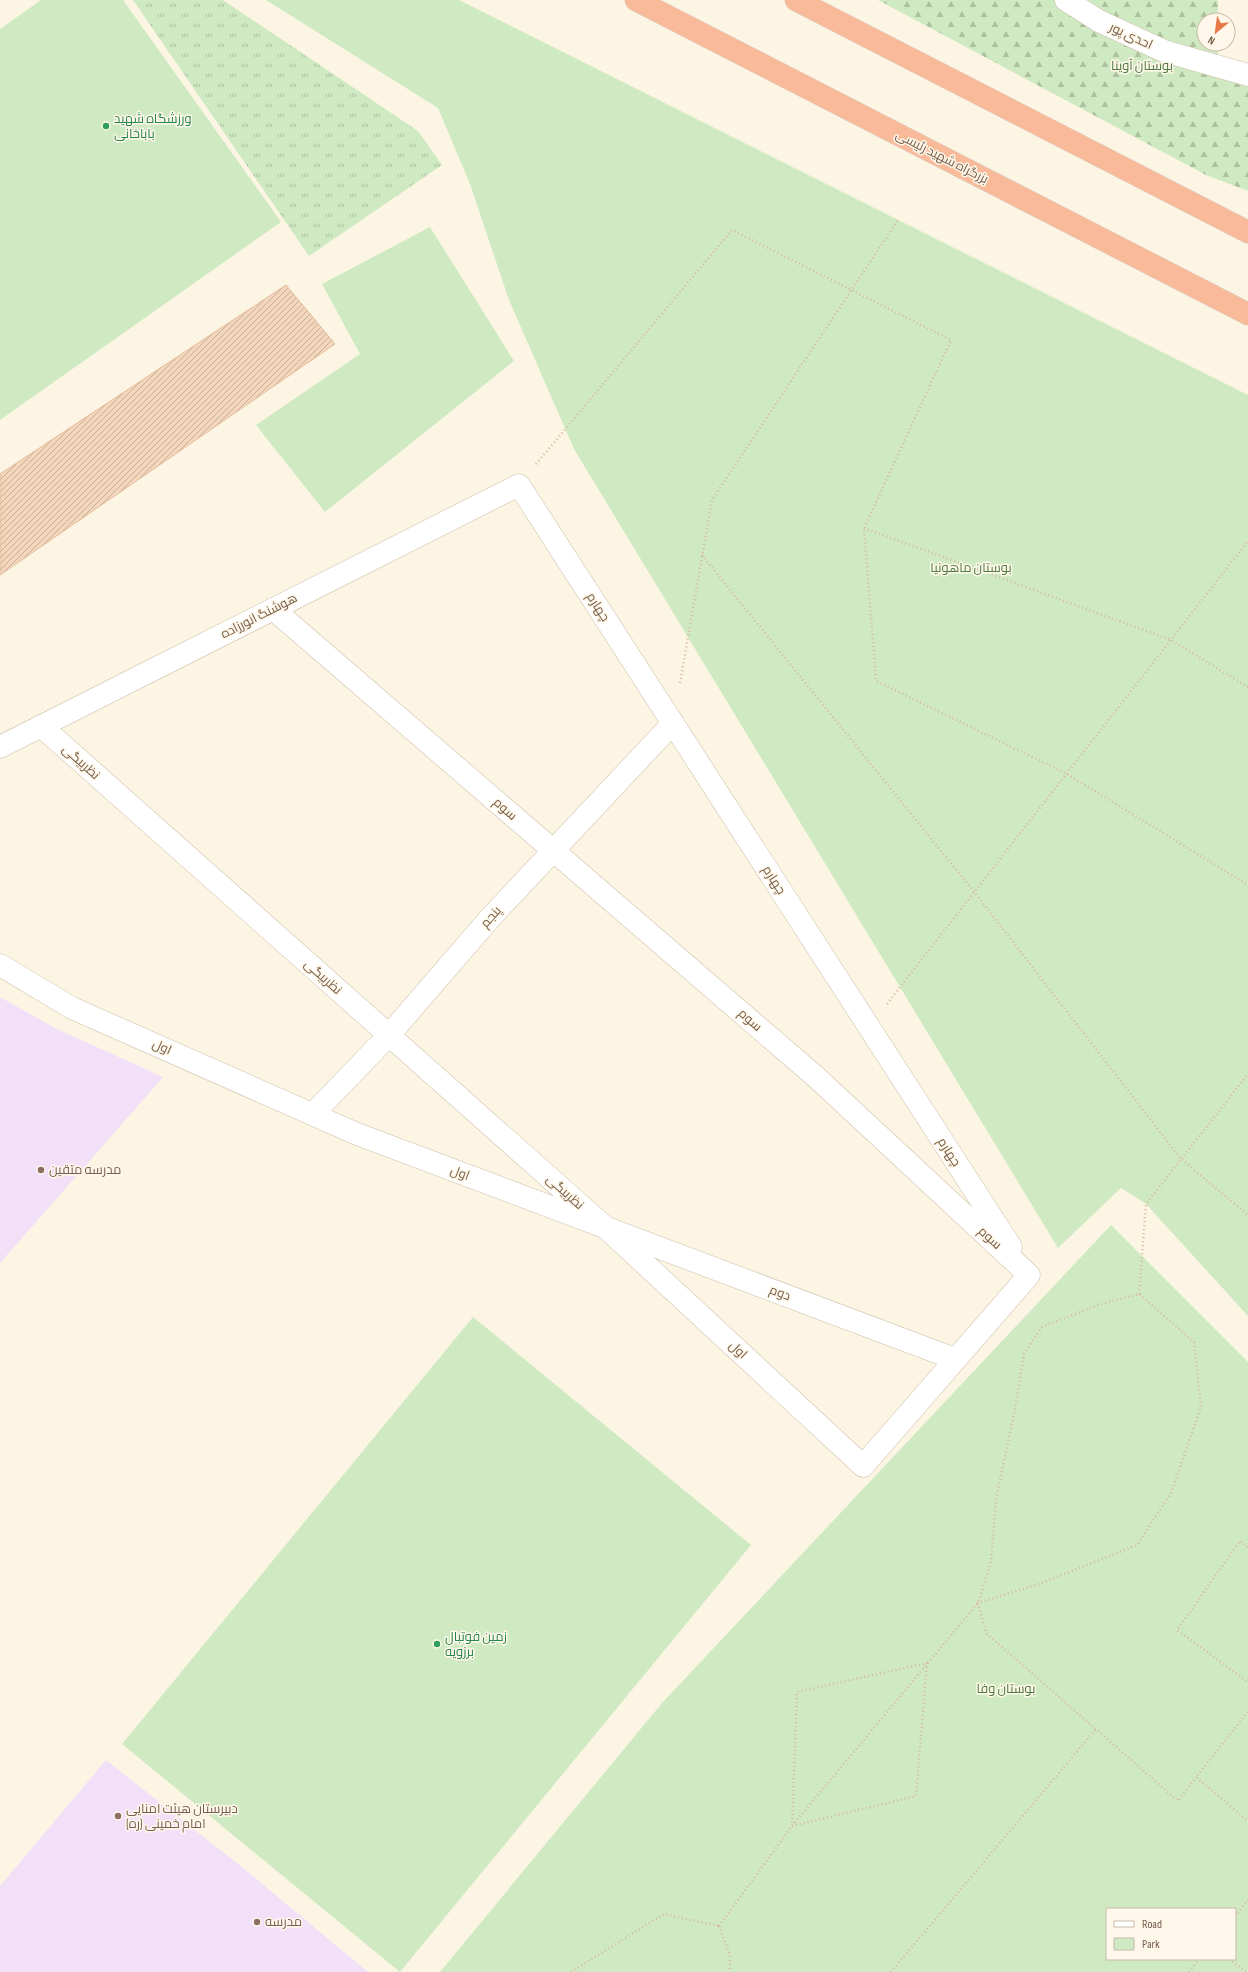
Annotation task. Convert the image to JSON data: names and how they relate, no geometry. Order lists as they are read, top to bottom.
{
  "streets": {
    "highway": ["بزرگراه شهید رئیسی"],
    "street": [
      "احدی پور",
      "چهارم",
      "هوشنگ انورزاده",
      "نظربیگی",
      "سوم",
      "پنجم",
      "اول",
      "دوم"
    ]
  },
  "crossings": [
    ["چهارم", "هوشنگ انورزاده"],
    ["چهارم", "سوم"],
    ["چهارم", "پنجم"],
    ["هوشنگ انورزاده", "نظربیگی"],
    ["هوشنگ انورزاده", "سوم"],
    ["نظربیگی", "پنجم"],
    ["نظربیگی", "اول"],
    ["نظربیگی", "دوم"],
    ["سوم", "پنجم"],
    ["پنجم", "اول"],
    ["اول", "دوم"]
  ],
  "parks": ["بوستان آوینا", "بوستان ماهونیا", "بوستان وفا"],
  "places": [
    "ورزشگاه شهید باباخانی",
    "مدرسه متقین",
    "زمین فوتبال برزویه",
    "دبیرستان هیئت امنایی امام خمینی (ره)",
    "مدرسه"
  ],
  "legend": ["Road", "Park"],
  "north": "bottom left"
}
